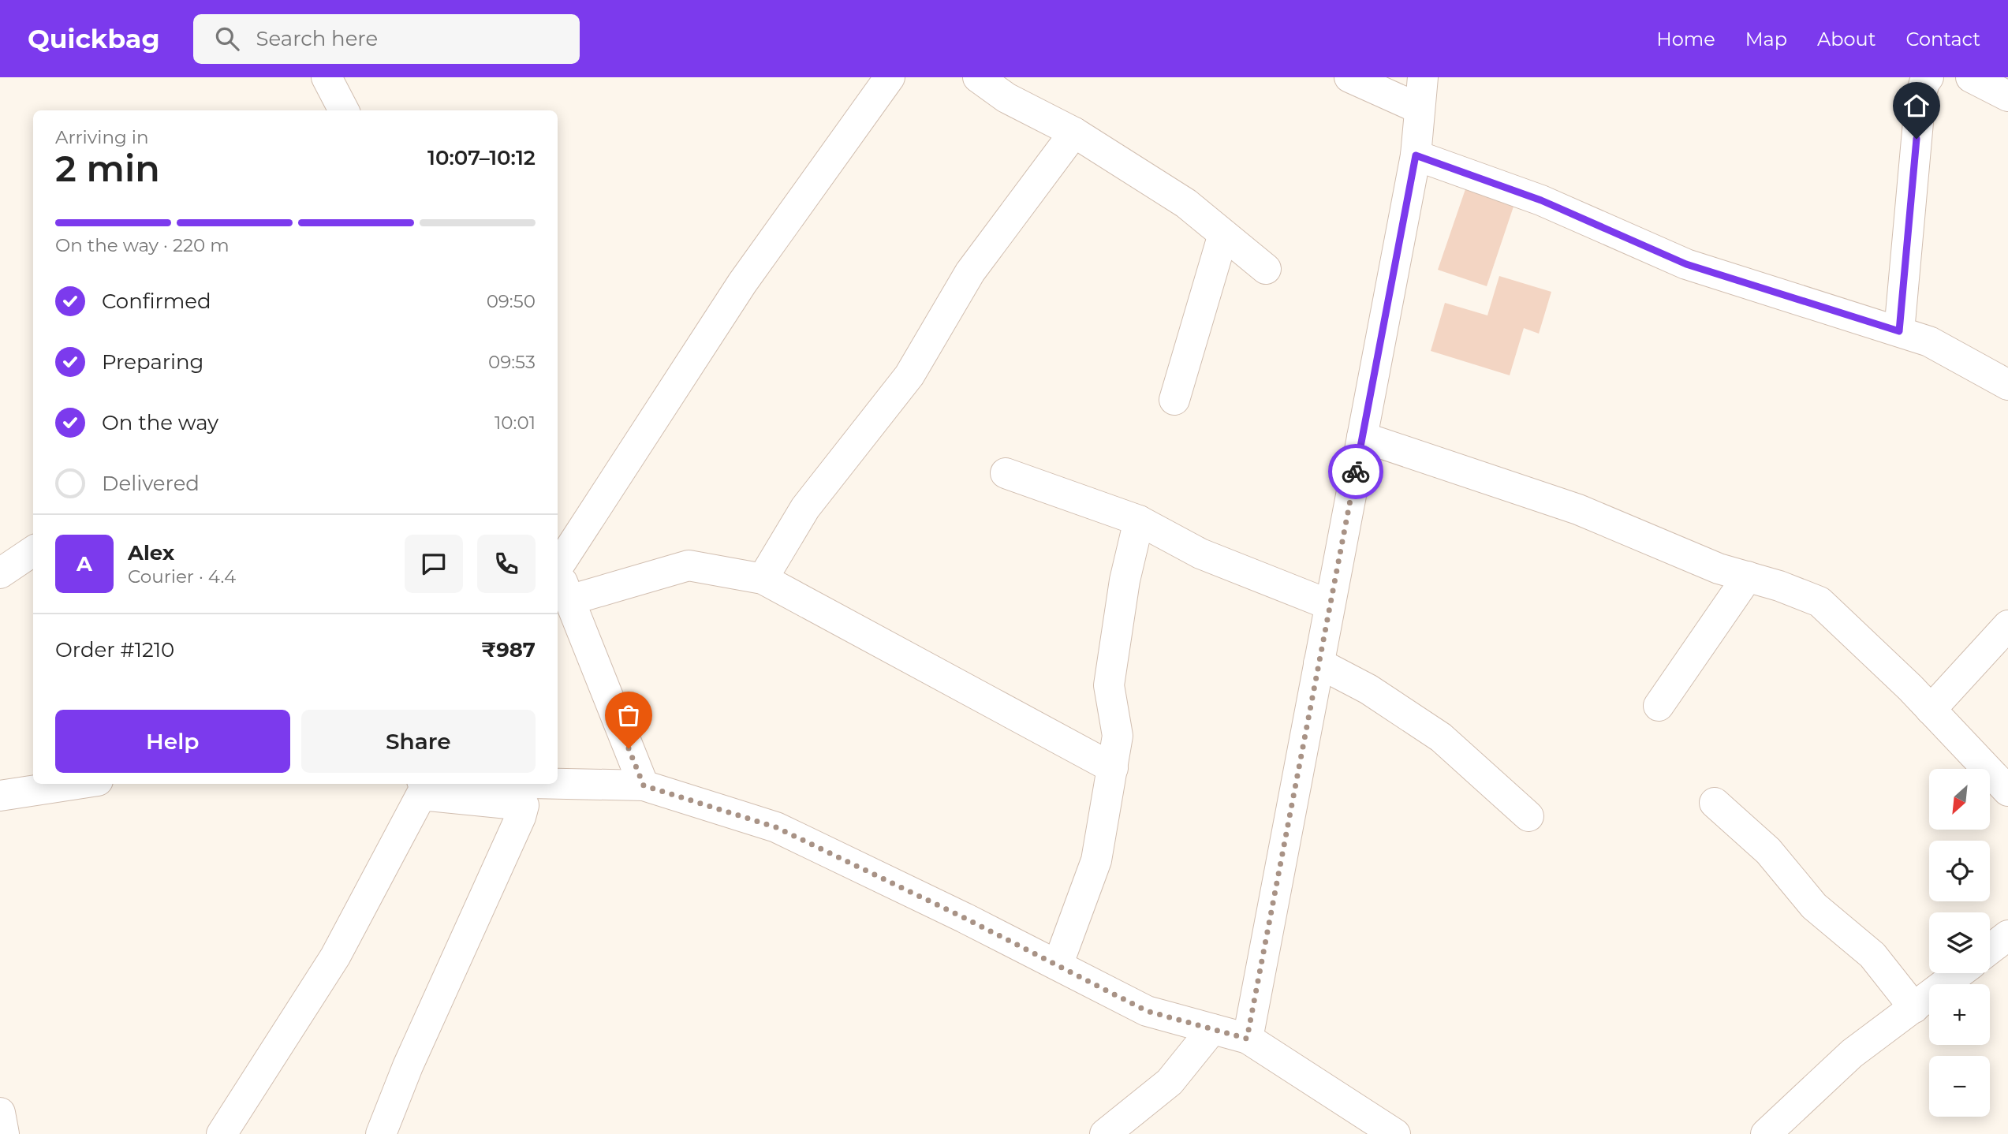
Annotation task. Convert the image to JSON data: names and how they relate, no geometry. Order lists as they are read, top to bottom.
{
  "north": "bottom left",
  "page": {
    "header": "Quickbag",
    "search": "Search here",
    "nav": [
      "Home",
      "Map",
      "About",
      "Contact"
    ],
    "heading": ["2 min", "Arriving in", "10:07–10:12"],
    "panel": [
      "Alex",
      "Courier · 4.4",
      "Order #1210",
      "₹987"
    ],
    "bar": "On the way · 220 m",
    "list": [
      ["Confirmed", "09:50"],
      ["Preparing", "09:53"],
      ["On the way", "10:01"],
      "Delivered"
    ],
    "round": "A",
    "buttons": ["Help", "Share"],
    "map_buttons": ["+", "−"]
  }
}
